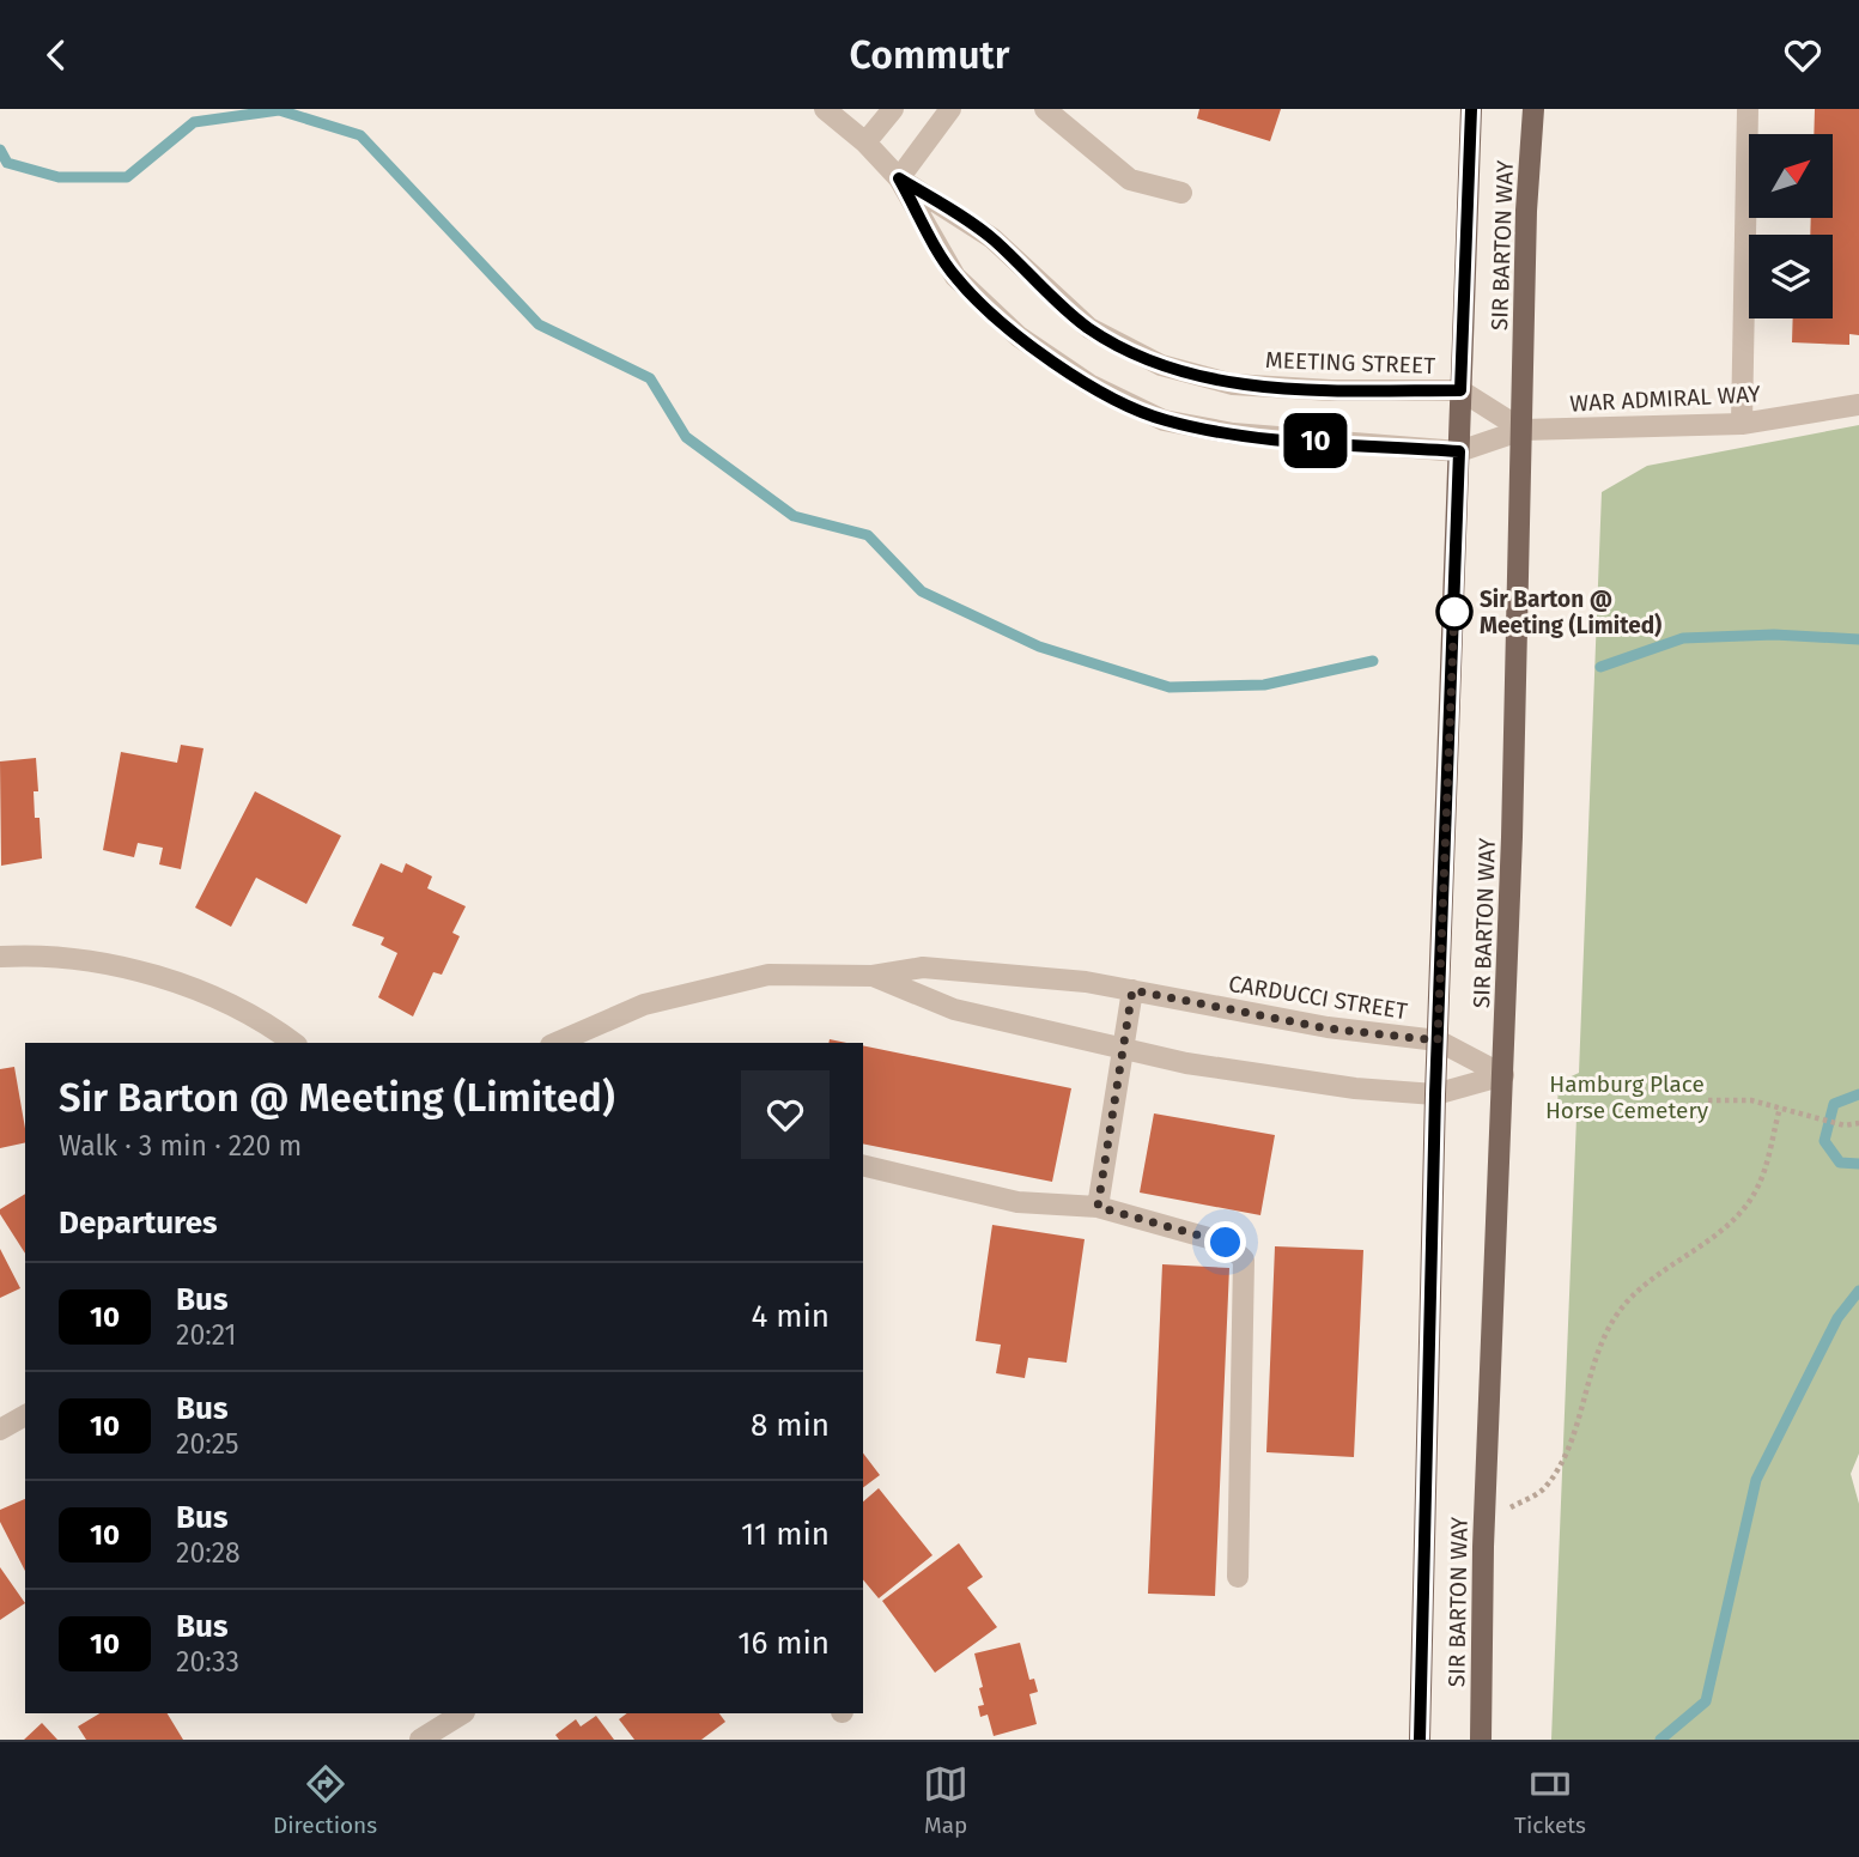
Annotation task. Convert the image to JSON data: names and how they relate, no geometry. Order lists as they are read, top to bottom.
{
  "streets": {
    "main road": ["SIR BARTON WAY"],
    "street": ["MEETING STREET", "WAR ADMIRAL WAY", "CARDUCCI STREET"]
  },
  "crossings": [
    ["SIR BARTON WAY", "MEETING STREET"],
    ["SIR BARTON WAY", "WAR ADMIRAL WAY"],
    ["SIR BARTON WAY", "CARDUCCI STREET"],
    ["MEETING STREET", "WAR ADMIRAL WAY"]
  ],
  "parks": ["Hamburg Place Horse Cemetery"],
  "places": ["Sir Barton @ Meeting (Limited)"],
  "lines": ["bus line 10"],
  "north": "top right",
  "page": {
    "header": "Commutr",
    "on_map": "10",
    "heading": [
      ["Sir Barton @ Meeting (Limited)", "Walk · 3 min · 220 m"],
      "Departures"
    ],
    "list": [
      {
        "mark": "10",
        "name": "Bus",
        "note": "20:21",
        "value": "4 min"
      },
      {
        "mark": "10",
        "name": "Bus",
        "note": "20:25",
        "value": "8 min"
      },
      {
        "mark": "10",
        "name": "Bus",
        "note": "20:28",
        "value": "11 min"
      },
      {
        "mark": "10",
        "name": "Bus",
        "note": "20:33",
        "value": "16 min"
      }
    ],
    "tabs": ["Directions", "Map", "Tickets"]
  }
}
